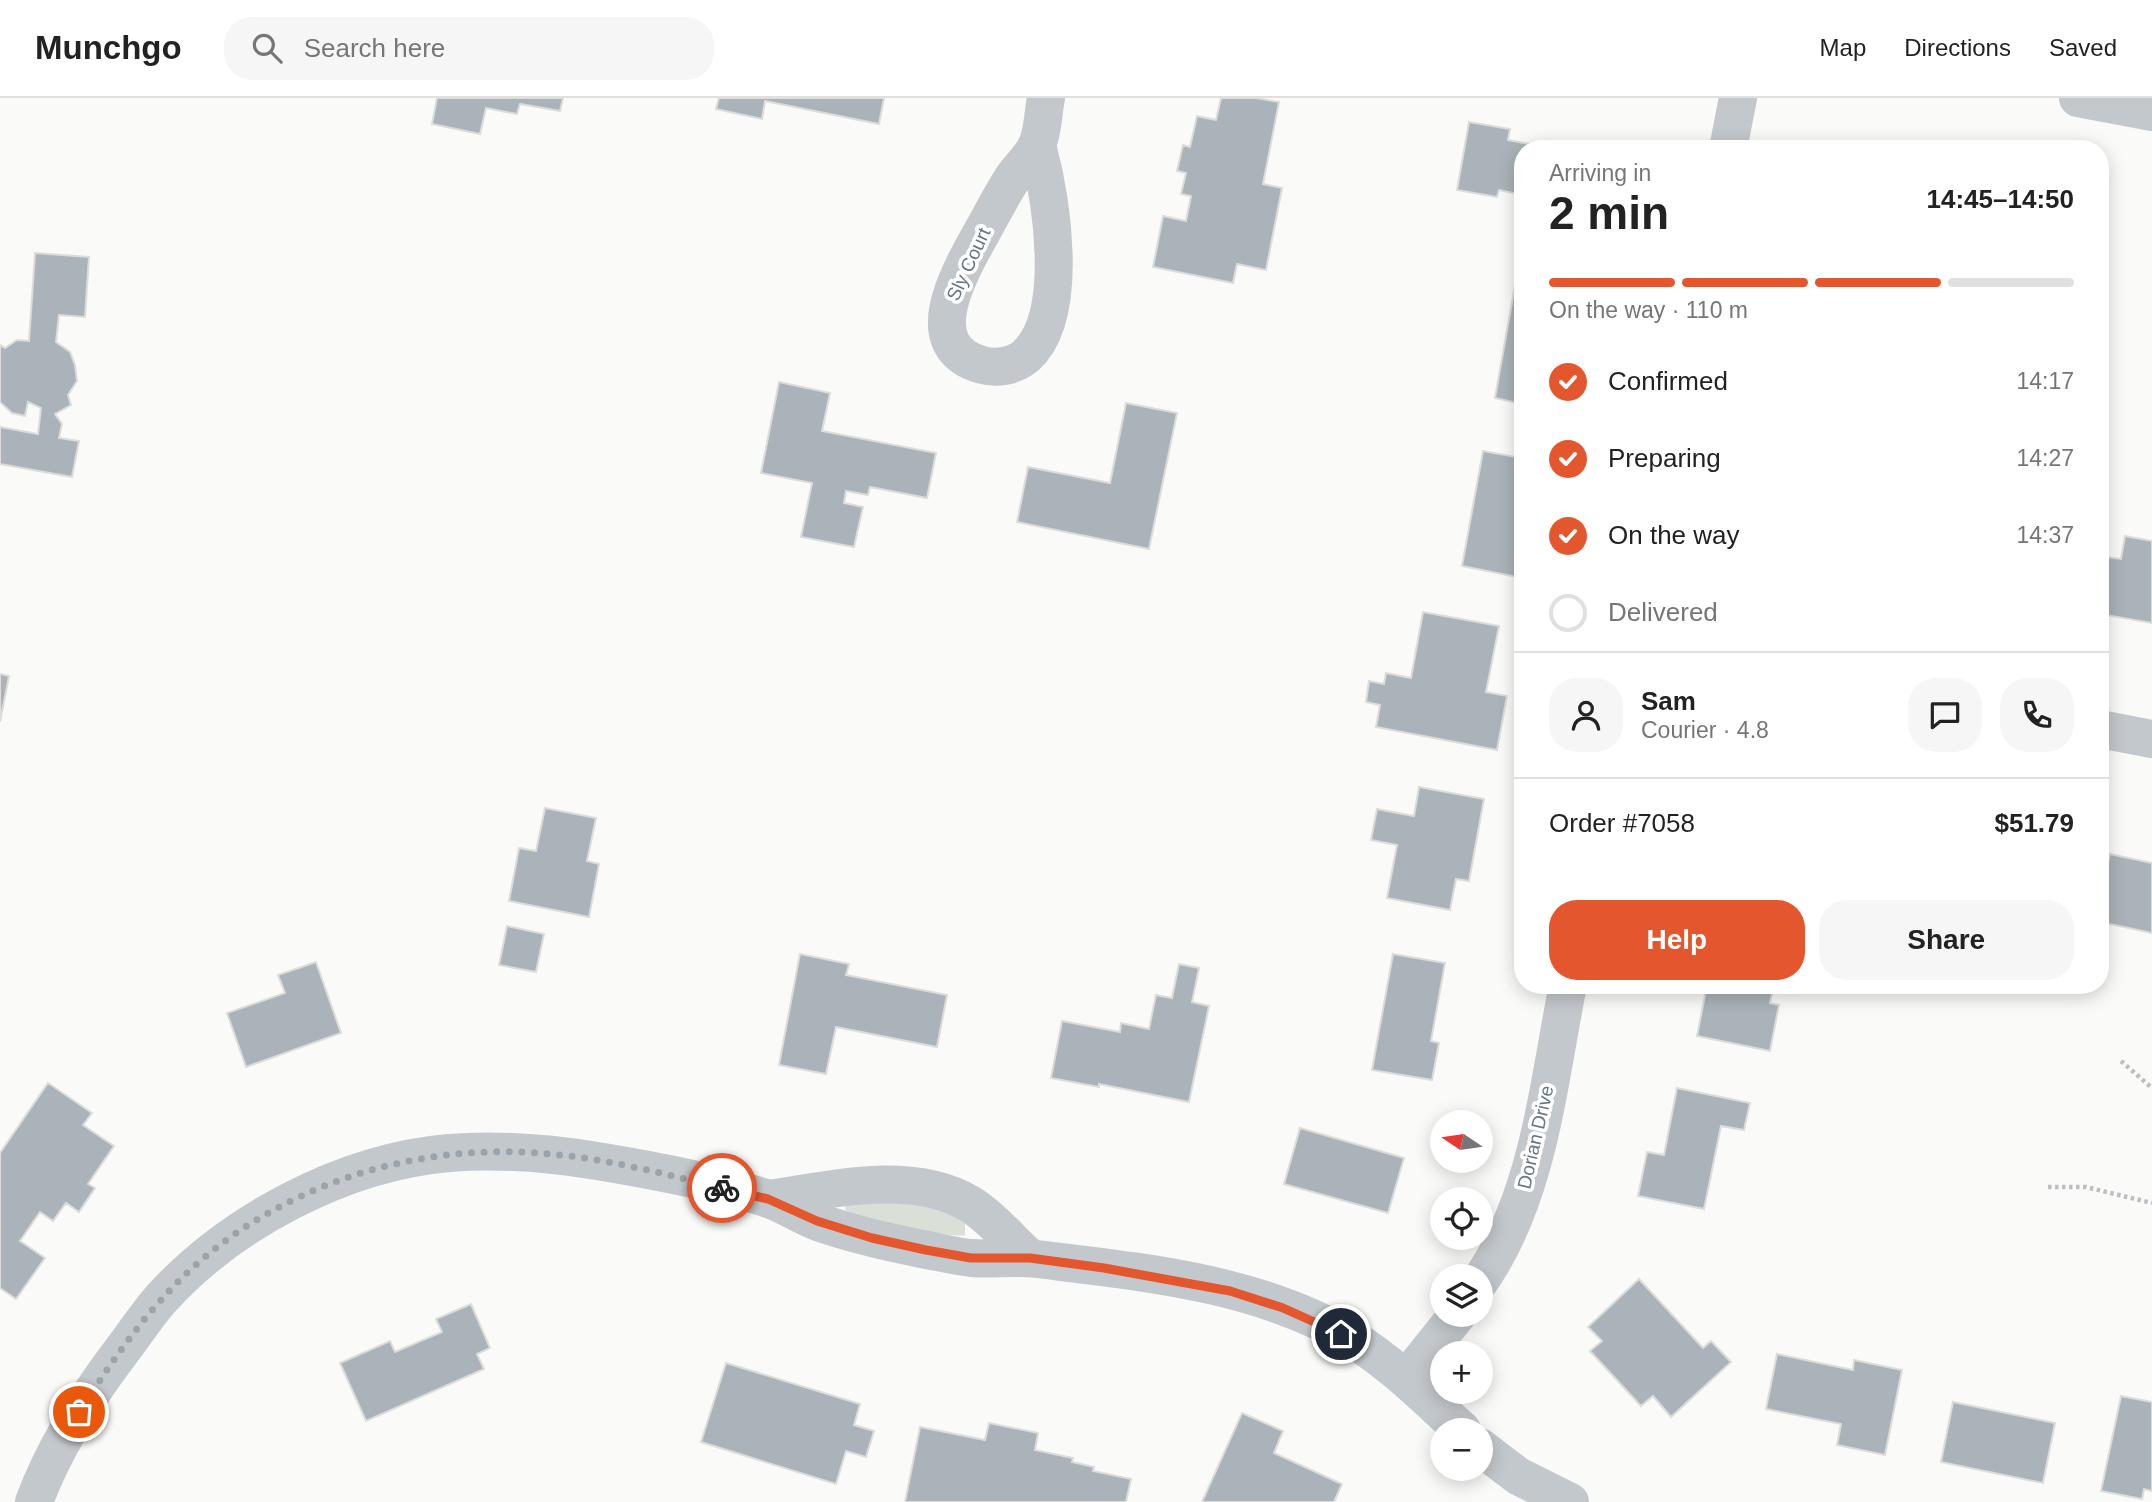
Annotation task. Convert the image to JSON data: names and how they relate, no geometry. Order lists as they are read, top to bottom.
{
  "streets": {
    "street": ["Sly Court", "Dorian Drive"]
  },
  "north": "left",
  "page": {
    "header": "Munchgo",
    "search": "Search here",
    "nav": ["Map", "Directions", "Saved"],
    "heading": ["2 min", "Arriving in", "14:45–14:50"],
    "panel": [
      "Sam",
      "Courier · 4.8",
      "Order #7058",
      "$51.79"
    ],
    "bar": "On the way · 110 m",
    "list": [
      ["Confirmed", "14:17"],
      ["Preparing", "14:27"],
      ["On the way", "14:37"],
      "Delivered"
    ],
    "buttons": ["Help", "Share"],
    "map_buttons": ["+", "−"]
  }
}
